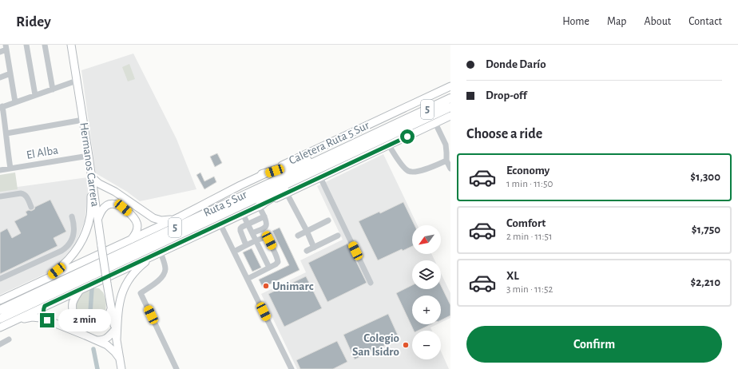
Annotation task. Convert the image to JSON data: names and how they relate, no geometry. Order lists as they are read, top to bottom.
{
  "streets": {
    "highway": ["5", "Ruta 5 Sur"],
    "main road": ["Caletera Ruta 5 Sur", "Hermanos Carrera"],
    "street": ["El Alba"]
  },
  "crossings": [
    ["El Alba", "Hermanos Carrera"]
  ],
  "places": ["Unimarc", "Colegio San Isidro"],
  "north": "bottom left",
  "page": {
    "header": "Ridey",
    "nav": [
      "Home",
      "Map",
      "About",
      "Contact"
    ],
    "banner": ["Donde Darío", "Drop-off"],
    "heading": "Choose a ride",
    "list": [
      {
        "name": "Economy",
        "note": "1 min · 11:50",
        "value": "$1,300"
      },
      {
        "name": "Comfort",
        "note": "2 min · 11:51",
        "value": "$1,750"
      },
      {
        "name": "XL",
        "note": "3 min · 11:52",
        "value": "$2,210"
      }
    ],
    "map_buttons": ["+", "−"],
    "bubble": "2 min",
    "buttons": "Confirm"
  }
}
